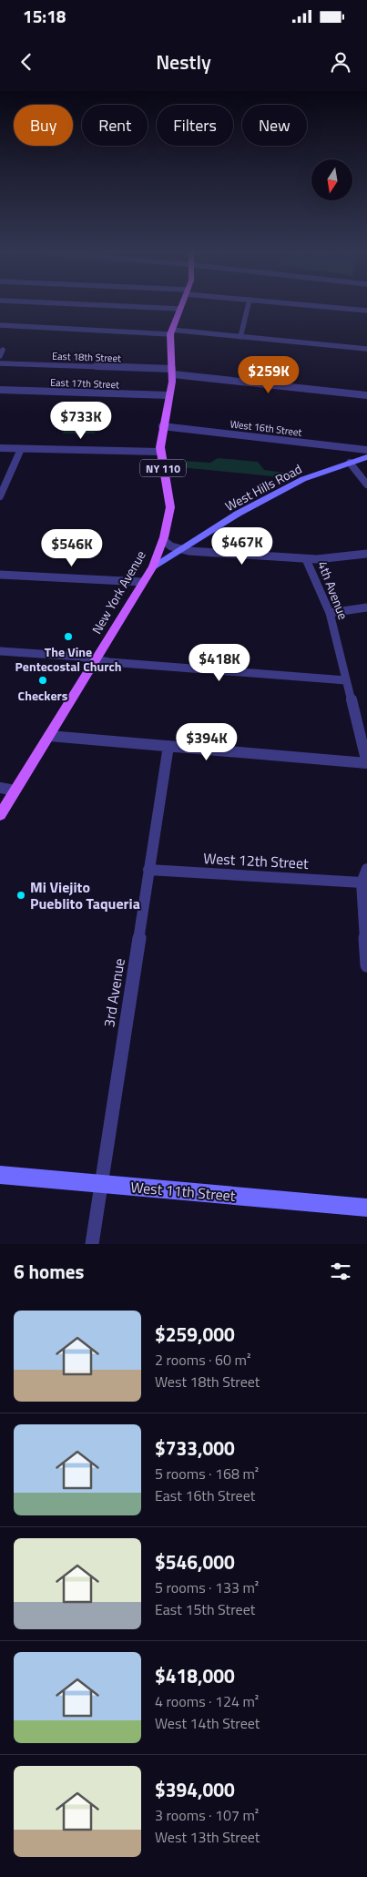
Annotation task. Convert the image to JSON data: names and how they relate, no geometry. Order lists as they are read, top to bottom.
{
  "streets": {
    "main road": ["NY 110", "New York Avenue"],
    "street": [
      "East 18th Street",
      "East 17th Street",
      "West 16th Street",
      "West Hills Road",
      "4th Avenue",
      "West 12th Street",
      "3rd Avenue",
      "West 11th Street"
    ]
  },
  "crossings": [
    ["East 18th Street", "New York Avenue"],
    ["East 17th Street", "New York Avenue"],
    ["West 16th Street", "New York Avenue"],
    ["West Hills Road", "New York Avenue"],
    ["West 12th Street", "3rd Avenue"],
    ["3rd Avenue", "West 11th Street"]
  ],
  "places": ["The Vine Pentecostal Church", "Checkers", "Mi Viejito Pueblito Taqueria"],
  "north": "bottom",
  "page": {
    "status": "15:18",
    "header": "Nestly",
    "chip": [
      "Buy",
      "Rent",
      "Filters",
      "New"
    ],
    "price": [
      "$259K",
      "$733K",
      "$467K",
      "$546K",
      "$418K",
      "$394K"
    ],
    "heading": "6 homes",
    "list": [
      {
        "name": "$259,000",
        "note": "2 rooms · 60 m² · West 18th Street"
      },
      {
        "name": "$733,000",
        "note": "5 rooms · 168 m² · East 16th Street"
      },
      {
        "name": "$546,000",
        "note": "5 rooms · 133 m² · East 15th Street"
      },
      {
        "name": "$418,000",
        "note": "4 rooms · 124 m² · West 14th Street"
      },
      {
        "name": "$394,000",
        "note": "3 rooms · 107 m² · West 13th Street"
      }
    ]
  }
}
